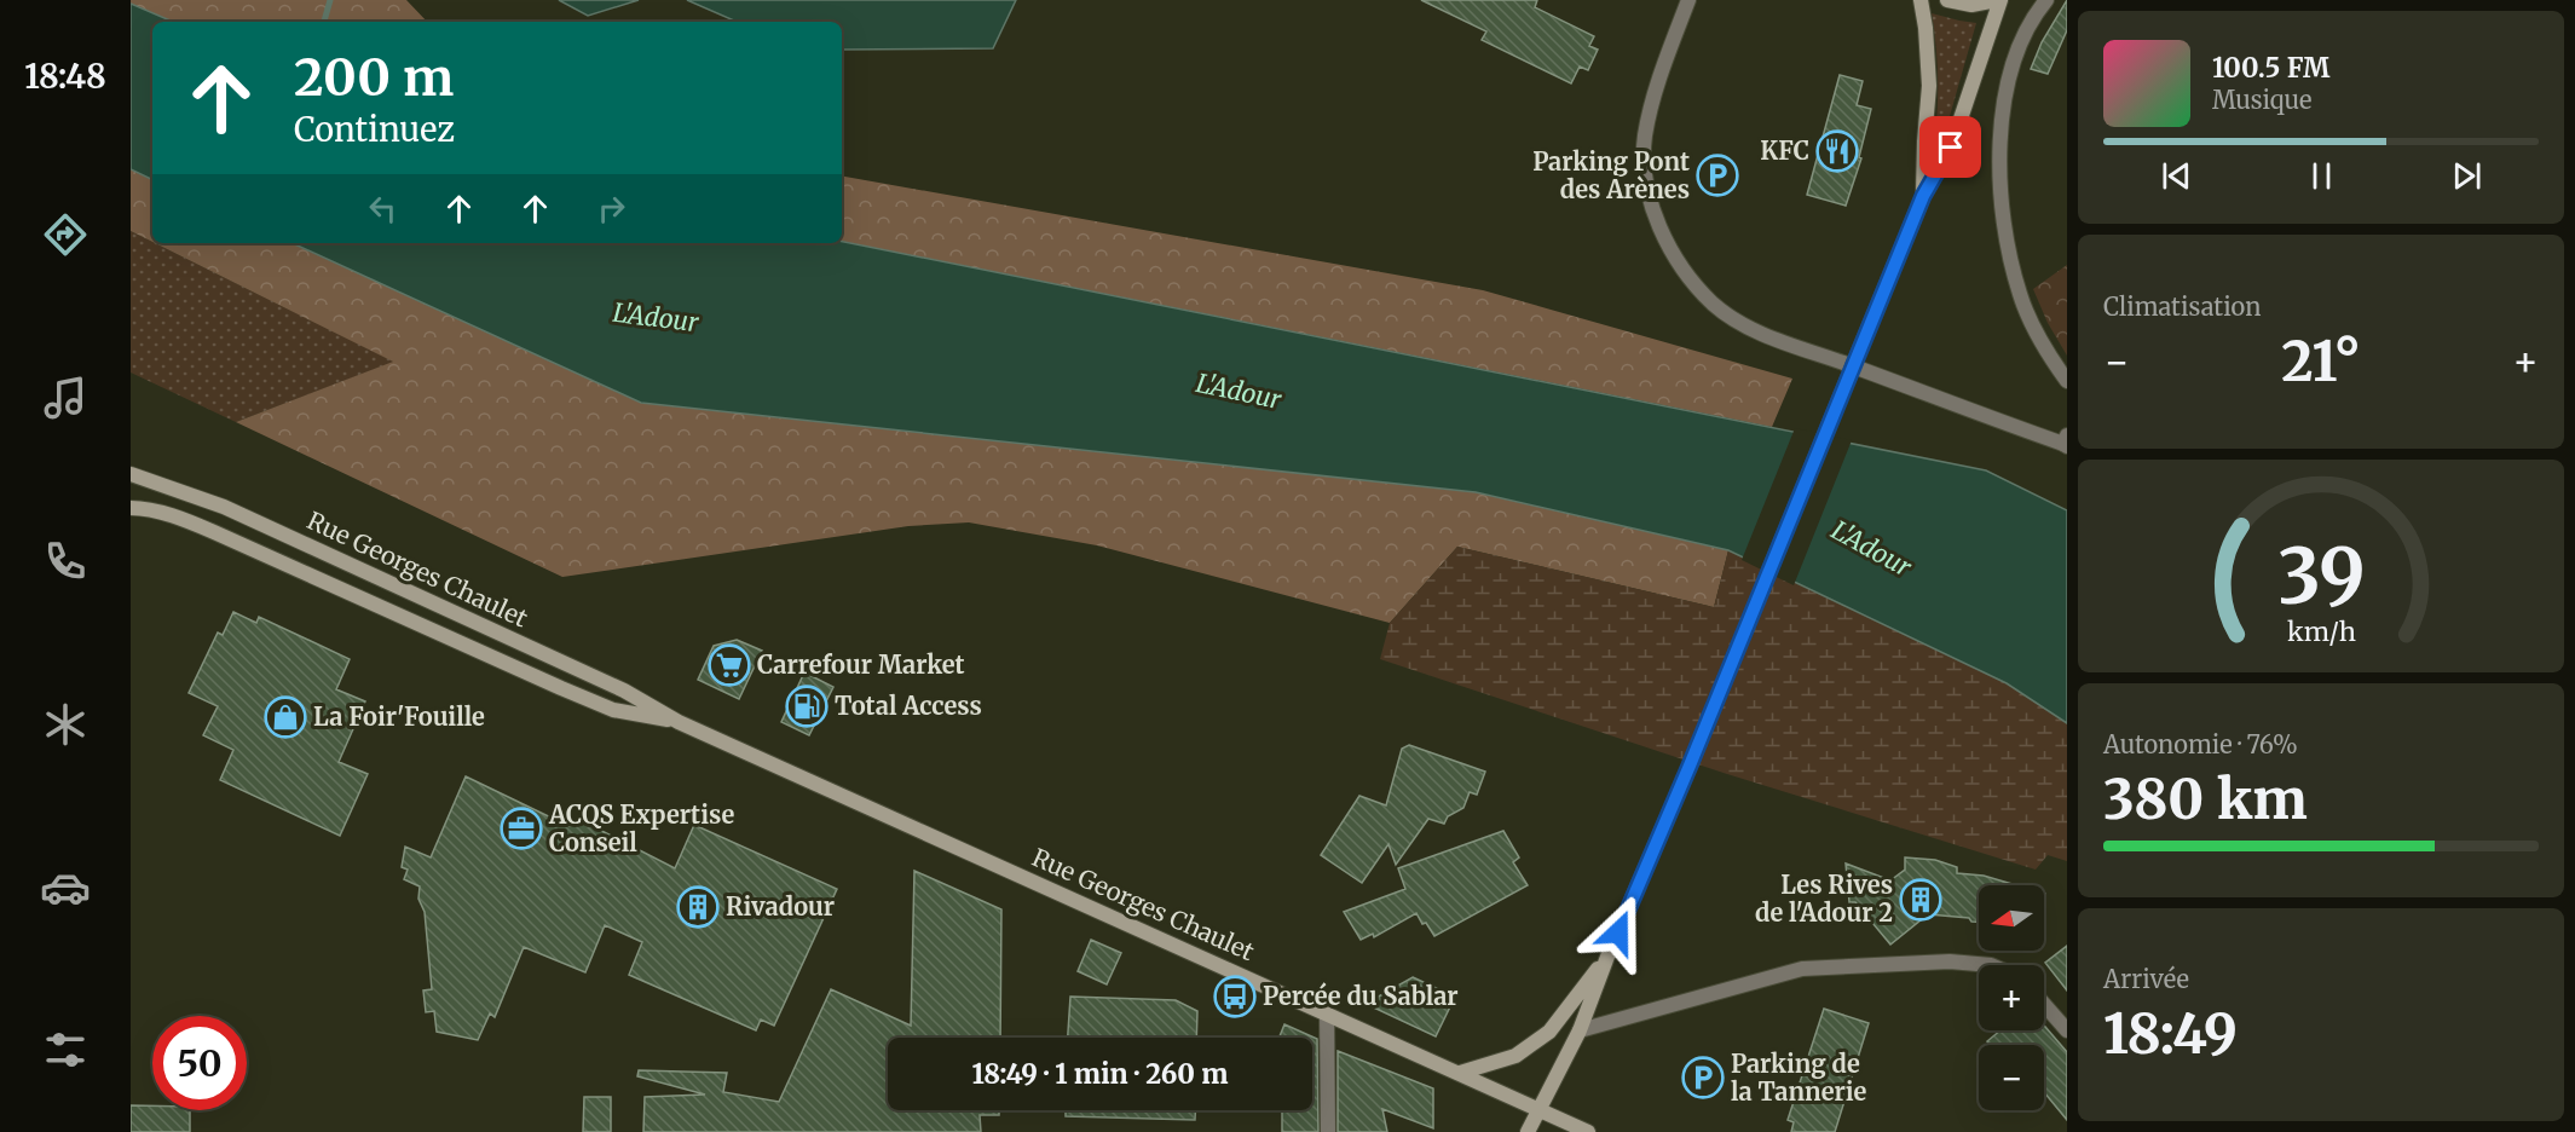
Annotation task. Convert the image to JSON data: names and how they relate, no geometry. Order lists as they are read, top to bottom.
{
  "streets": {
    "main road": ["Rue Georges Chaulet"]
  },
  "water": ["L'Adour"],
  "places": {
    "restaurant": ["KFC"],
    "parking": ["Parking Pont des Arènes", "Parking de la Tannerie"],
    "supermarket": ["Carrefour Market"],
    "fuel station": ["Total Access"],
    "shop": ["La Foir'Fouille"],
    "office": ["ACQS Expertise Conseil"],
    "building": ["Les Rives de l'Adour 2", "Rivadour"],
    "bus stop": ["Percée du Sablar"]
  },
  "north": "left",
  "page": {
    "tabs": "18:48",
    "turn": ["200 m", "Continuez"],
    "song": ["100.5 FM", "Musique"],
    "tile": [
      "Climatisation",
      ["Autonomie · 76%", "380 km"],
      ["Arrivée", "18:49"]
    ],
    "heat": ["−", "21°", "+"],
    "map_buttons": ["+", "−"],
    "limit": "50",
    "trip": "18:49 · 1 min · 260 m",
    "gauge": ["39", "km/h"]
  }
}
